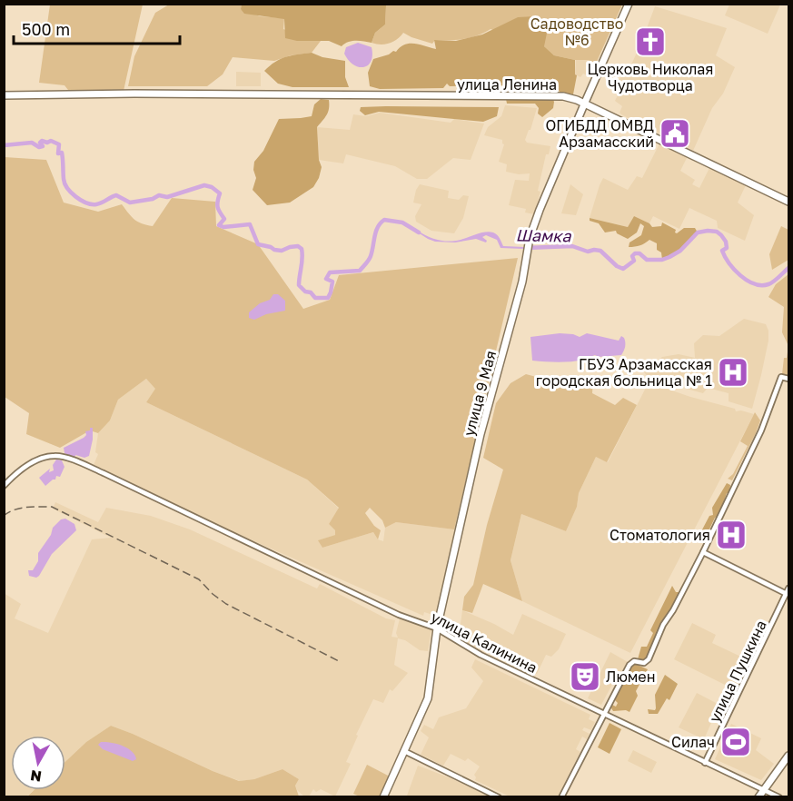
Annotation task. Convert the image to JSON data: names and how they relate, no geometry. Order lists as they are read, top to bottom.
{
  "streets": {
    "main road": ["улица Ленина", "улица 9 Мая"],
    "street": ["улица Калинина", "улица Пушкина"]
  },
  "crossings": [
    ["улица Ленина", "улица 9 Мая"],
    ["улица 9 Мая", "улица Калинина"],
    ["улица Калинина", "улица Пушкина"]
  ],
  "water": ["Шамка"],
  "parks": ["Садоводство №6"],
  "places": {
    "church": ["Церковь Николая Чудотворца"],
    "public building": ["ОГИБДД ОМВД Арзамасский"],
    "hospital": ["ГБУЗ Арзамасская городская больница № 1", "Стоматология"],
    "theatre": ["Люмен"],
    "sports": ["Силач"]
  },
  "scale_bar": "500 m",
  "north": "bottom"
}
